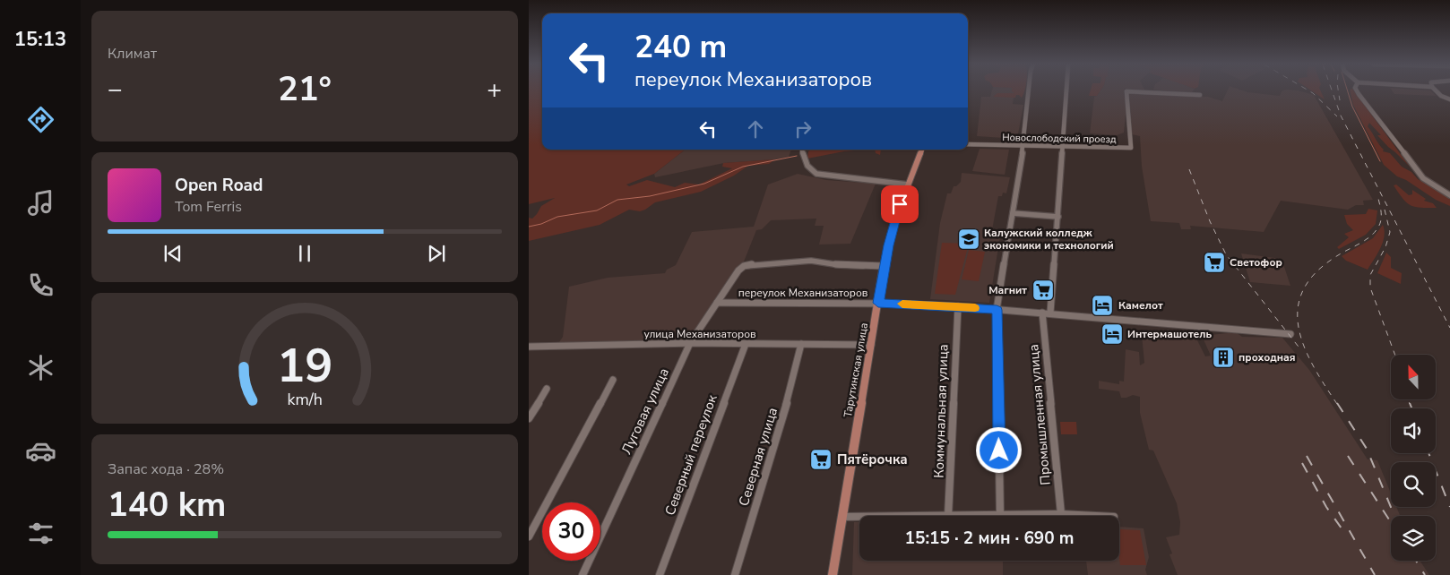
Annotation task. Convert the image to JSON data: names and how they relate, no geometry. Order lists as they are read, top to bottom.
{
  "streets": {
    "main road": ["Тарутинская улица"],
    "street": [
      "Новослободский проезд",
      "переулок Механизаторов",
      "улица Механизаторов",
      "Луговая улица",
      "Коммунальная улица",
      "Промышленная улица",
      "Северный переулок",
      "Северная улица"
    ]
  },
  "crossings": [
    ["переулок Механизаторов", "Тарутинская улица"],
    ["переулок Механизаторов", "Луговая улица"],
    ["переулок Механизаторов", "Коммунальная улица"],
    ["переулок Механизаторов", "Промышленная улица"],
    ["улица Механизаторов", "Тарутинская улица"],
    ["улица Механизаторов", "Луговая улица"],
    ["улица Механизаторов", "Северный переулок"],
    ["улица Механизаторов", "Северная улица"],
    ["Тарутинская улица", "Луговая улица"]
  ],
  "places": {
    "school or university": ["Калужский колледж экономики и технологий"],
    "supermarket": ["Светофор", "Магнит", "Пятёрочка"],
    "hotel": ["Камелот", "Интермашотель"],
    "building": ["проходная"]
  },
  "north": "top",
  "page": {
    "tabs": "15:13",
    "tile": [
      "Климат",
      ["Запас хода · 28%", "140 km"]
    ],
    "turn": ["240 m", "переулок Механизаторов"],
    "heat": ["−", "21°", "+"],
    "song": ["Open Road", "Tom Ferris"],
    "limit": "30",
    "trip": "15:15 · 2 мин · 690 m",
    "gauge": ["19", "km/h"]
  }
}
